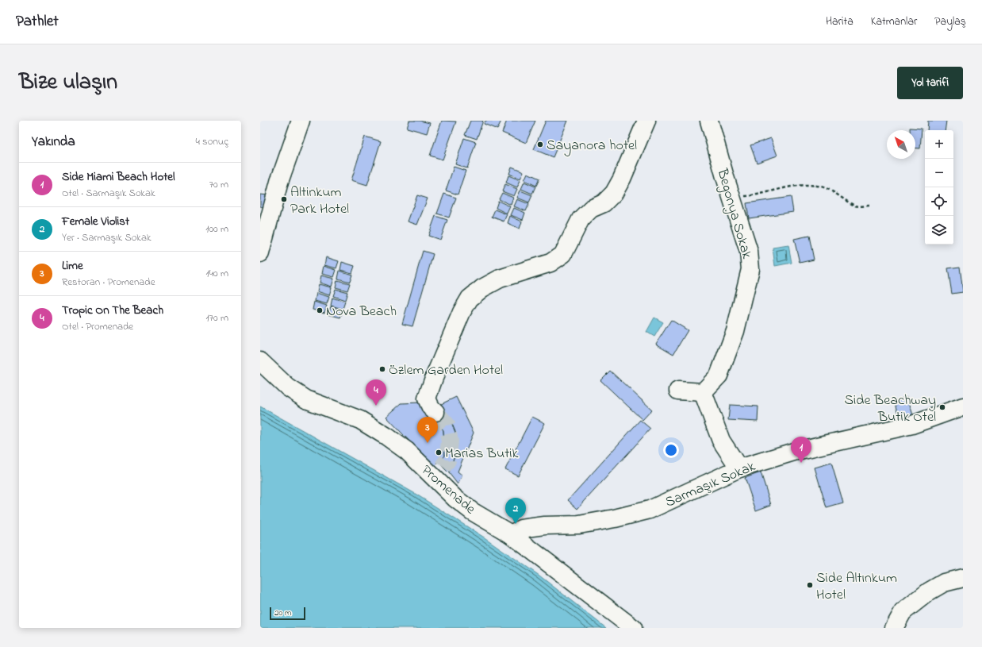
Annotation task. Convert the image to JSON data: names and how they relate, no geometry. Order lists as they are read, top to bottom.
{
  "streets": {
    "street": ["Begonya Sokak", "Sarmaşık Sokak", "Promenade"]
  },
  "crossings": [
    ["Sarmaşık Sokak", "Promenade"]
  ],
  "places": [
    "Sayanora hotel",
    "Altinkum Park Hotel",
    "Nova Beach",
    "Özlem Garden Hotel",
    "Side Beachway Butik Otel",
    "Marias Butik",
    "Side Altınkum Hotel"
  ],
  "scale_bar": "20 m",
  "north": "top left",
  "page": {
    "header": "Pathlet",
    "nav": ["Harita", "Katmanlar", "Paylaş"],
    "title": "Bize ulaşın",
    "buttons": "Yol tarifi",
    "heading": ["Yakında", "4 sonuç"],
    "map_buttons": ["+", "−"],
    "list": [
      {
        "mark": "1",
        "name": "Side Miami Beach Hotel",
        "note": "Otel · Sarmaşık Sokak",
        "value": "70 m"
      },
      {
        "mark": "2",
        "name": "Female Violist",
        "note": "Yer · Sarmaşık Sokak",
        "value": "100 m"
      },
      {
        "mark": "3",
        "name": "Lime",
        "note": "Restoran · Promenade",
        "value": "140 m"
      },
      {
        "mark": "4",
        "name": "Tropic On The Beach",
        "note": "Otel · Promenade",
        "value": "170 m"
      }
    ],
    "pins": [
      "4",
      "3",
      "1",
      "2"
    ],
    "scale": "20 m"
  }
}
